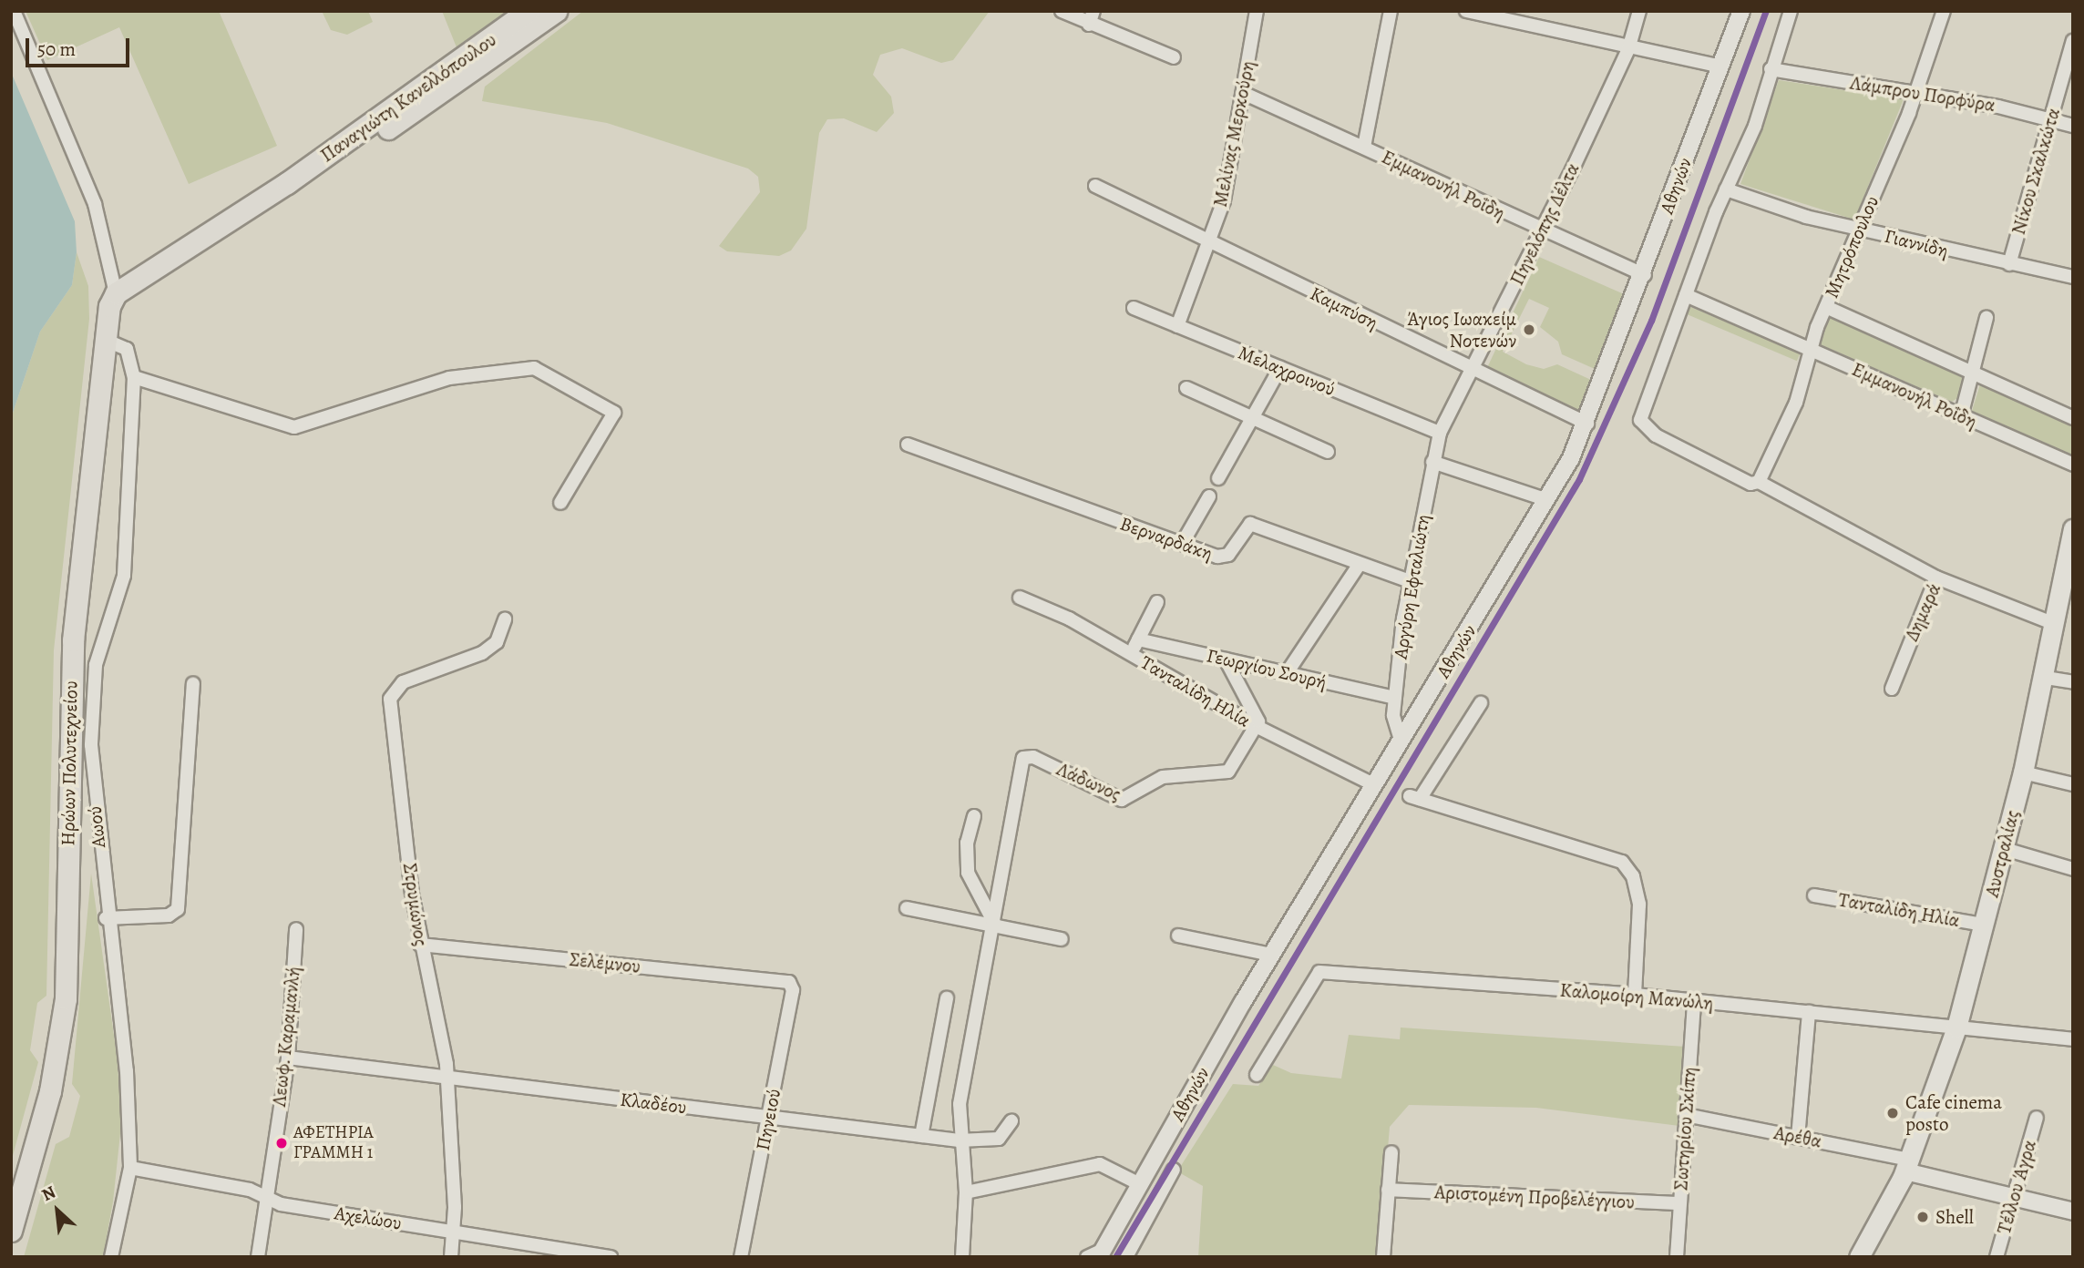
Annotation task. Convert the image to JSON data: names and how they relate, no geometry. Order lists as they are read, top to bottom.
{
  "streets": {
    "main road": ["Παναγιώτη Κανελλόπουλου", "Ηρώων Πολυτεχνείου", "Αυστραλίας"],
    "street": [
      "Λάμπρου Πορφύρα",
      "Μελίνας Μερκούρη",
      "Νίκου Σκαλκώτα",
      "Εμμανουήλ Ροΐδη",
      "Αθηνών",
      "Πηνελόπης Δέλτα",
      "Γιαννίδη",
      "Μητρόπουλου",
      "Καμπύση",
      "Μελαχροινού",
      "Βερναρδάκη",
      "Αργύρη Εφταλιώτη",
      "Δημαρά",
      "Γεωργίου Σουρή",
      "Τανταλίδη Ηλία",
      "Λάδωνος",
      "Αωού",
      "Στρυμώνος",
      "Σελέμνου",
      "Καλομοίρη Μανώλη",
      "Λεωφ. Καραμανλή",
      "Κλαδέου",
      "Πηνειού",
      "Σωτηρίου Σκίπη",
      "Αρέθα",
      "Τέλλου Άγρα",
      "Αριστομένη Προβελέγγιου",
      "Αχελώου"
    ]
  },
  "crossings": [
    ["Λάμπρου Πορφύρα", "Νίκου Σκαλκώτα"],
    ["Λάμπρου Πορφύρα", "Μητρόπουλου"],
    ["Παναγιώτη Κανελλόπουλου", "Ηρώων Πολυτεχνείου"],
    ["Μελίνας Μερκούρη", "Εμμανουήλ Ροΐδη"],
    ["Μελίνας Μερκούρη", "Καμπύση"],
    ["Μελίνας Μερκούρη", "Μελαχροινού"],
    ["Νίκου Σκαλκώτα", "Γιαννίδη"],
    ["Εμμανουήλ Ροΐδη", "Αθηνών"],
    ["Εμμανουήλ Ροΐδη", "Πηνελόπης Δέλτα"],
    ["Εμμανουήλ Ροΐδη", "Μητρόπουλου"],
    ["Αθηνών", "Καμπύση"],
    ["Αθηνών", "Αργύρη Εφταλιώτη"],
    ["Αθηνών", "Τανταλίδη Ηλία"],
    ["Πηνελόπης Δέλτα", "Καμπύση"],
    ["Πηνελόπης Δέλτα", "Μελαχροινού"],
    ["Πηνελόπης Δέλτα", "Αργύρη Εφταλιώτη"],
    ["Γιαννίδη", "Μητρόπουλου"],
    ["Μελαχροινού", "Αργύρη Εφταλιώτη"],
    ["Βερναρδάκη", "Αργύρη Εφταλιώτη"],
    ["Αργύρη Εφταλιώτη", "Γεωργίου Σουρή"],
    ["Δημαρά", "Αυστραλίας"],
    ["Τανταλίδη Ηλία", "Λάδωνος"],
    ["Τανταλίδη Ηλία", "Αυστραλίας"],
    ["Ηρώων Πολυτεχνείου", "Αωού"],
    ["Λάδωνος", "Κλαδέου"],
    ["Αωού", "Αχελώου"],
    ["Αυστραλίας", "Καλομοίρη Μανώλη"],
    ["Αυστραλίας", "Αρέθα"],
    ["Στρυμώνος", "Σελέμνου"],
    ["Στρυμώνος", "Κλαδέου"],
    ["Στρυμώνος", "Αχελώου"],
    ["Σελέμνου", "Πηνειού"],
    ["Καλομοίρη Μανώλη", "Σωτηρίου Σκίπη"],
    ["Λεωφ. Καραμανλή", "Κλαδέου"],
    ["Λεωφ. Καραμανλή", "Αχελώου"],
    ["Κλαδέου", "Πηνειού"],
    ["Σωτηρίου Σκίπη", "Αρέθα"],
    ["Σωτηρίου Σκίπη", "Αριστομένη Προβελέγγιου"],
    ["Αρέθα", "Τέλλου Άγρα"]
  ],
  "places": [
    "Άγιος Ιωακείμ Νοτενών",
    "Cafe cinema posto",
    "ΑΦΕΤΗΡΙΑ ΓΡΑΜΜΗ 1",
    "Shell"
  ],
  "scale_bar": "50 m",
  "north": "top left"
}
